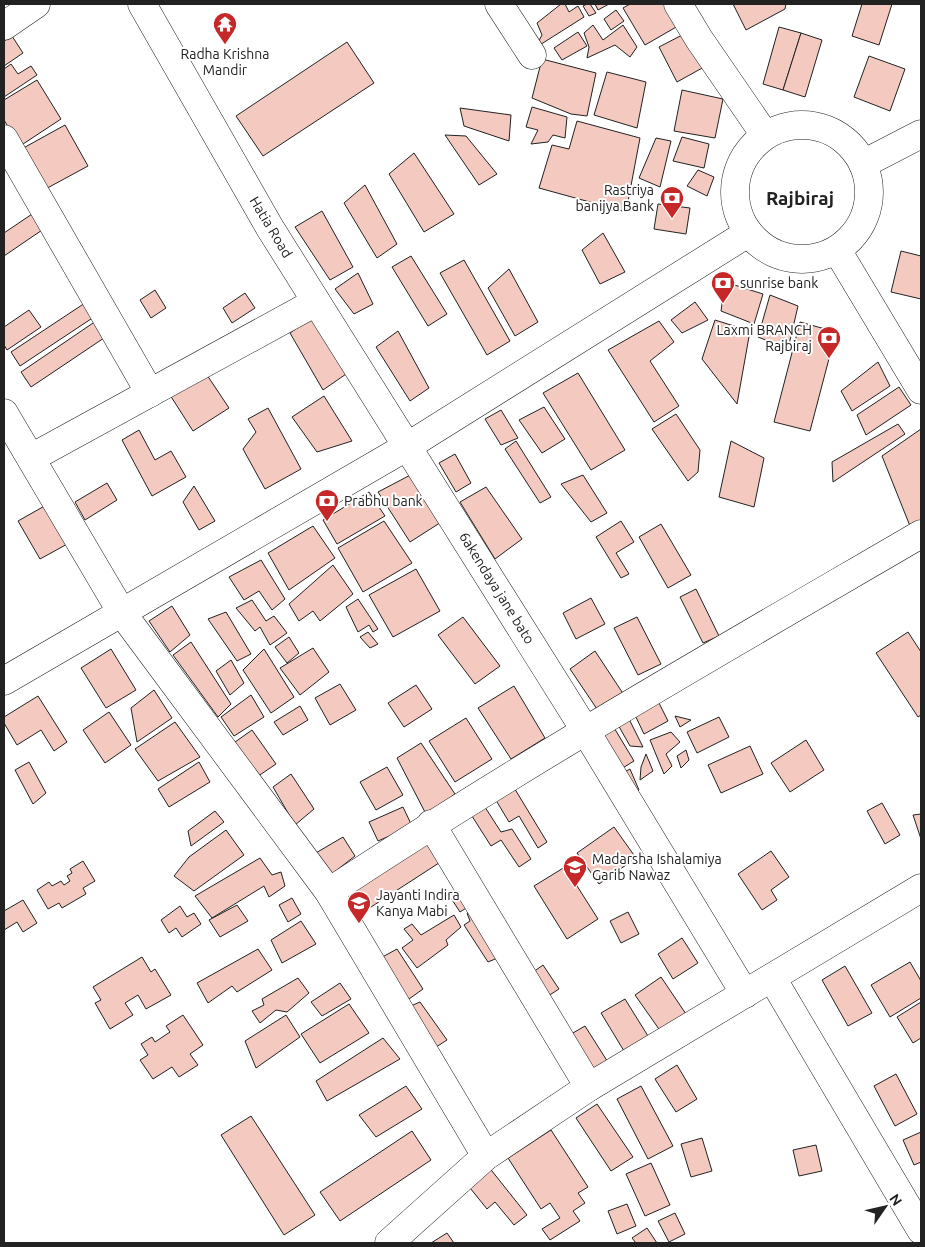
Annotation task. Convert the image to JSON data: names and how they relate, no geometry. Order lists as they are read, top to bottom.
{
  "streets": {
    "street": ["Hatia Road", "6akendaya jane bato"]
  },
  "crossings": [
    ["Hatia Road", "6akendaya jane bato"]
  ],
  "districts": ["Rajbiraj"],
  "places": {
    "temple": ["Radha Krishna Mandir"],
    "bank": [
      "Rastriya banijya Bank",
      "sunrise bank",
      "Laxmi BRANCH Rajbiraj",
      "Prabhu bank"
    ],
    "school or university": ["Madarsha Ishalamiya Garib Nawaz", "Jayanti Indira Kanya Mabi"]
  },
  "north": "top right"
}
